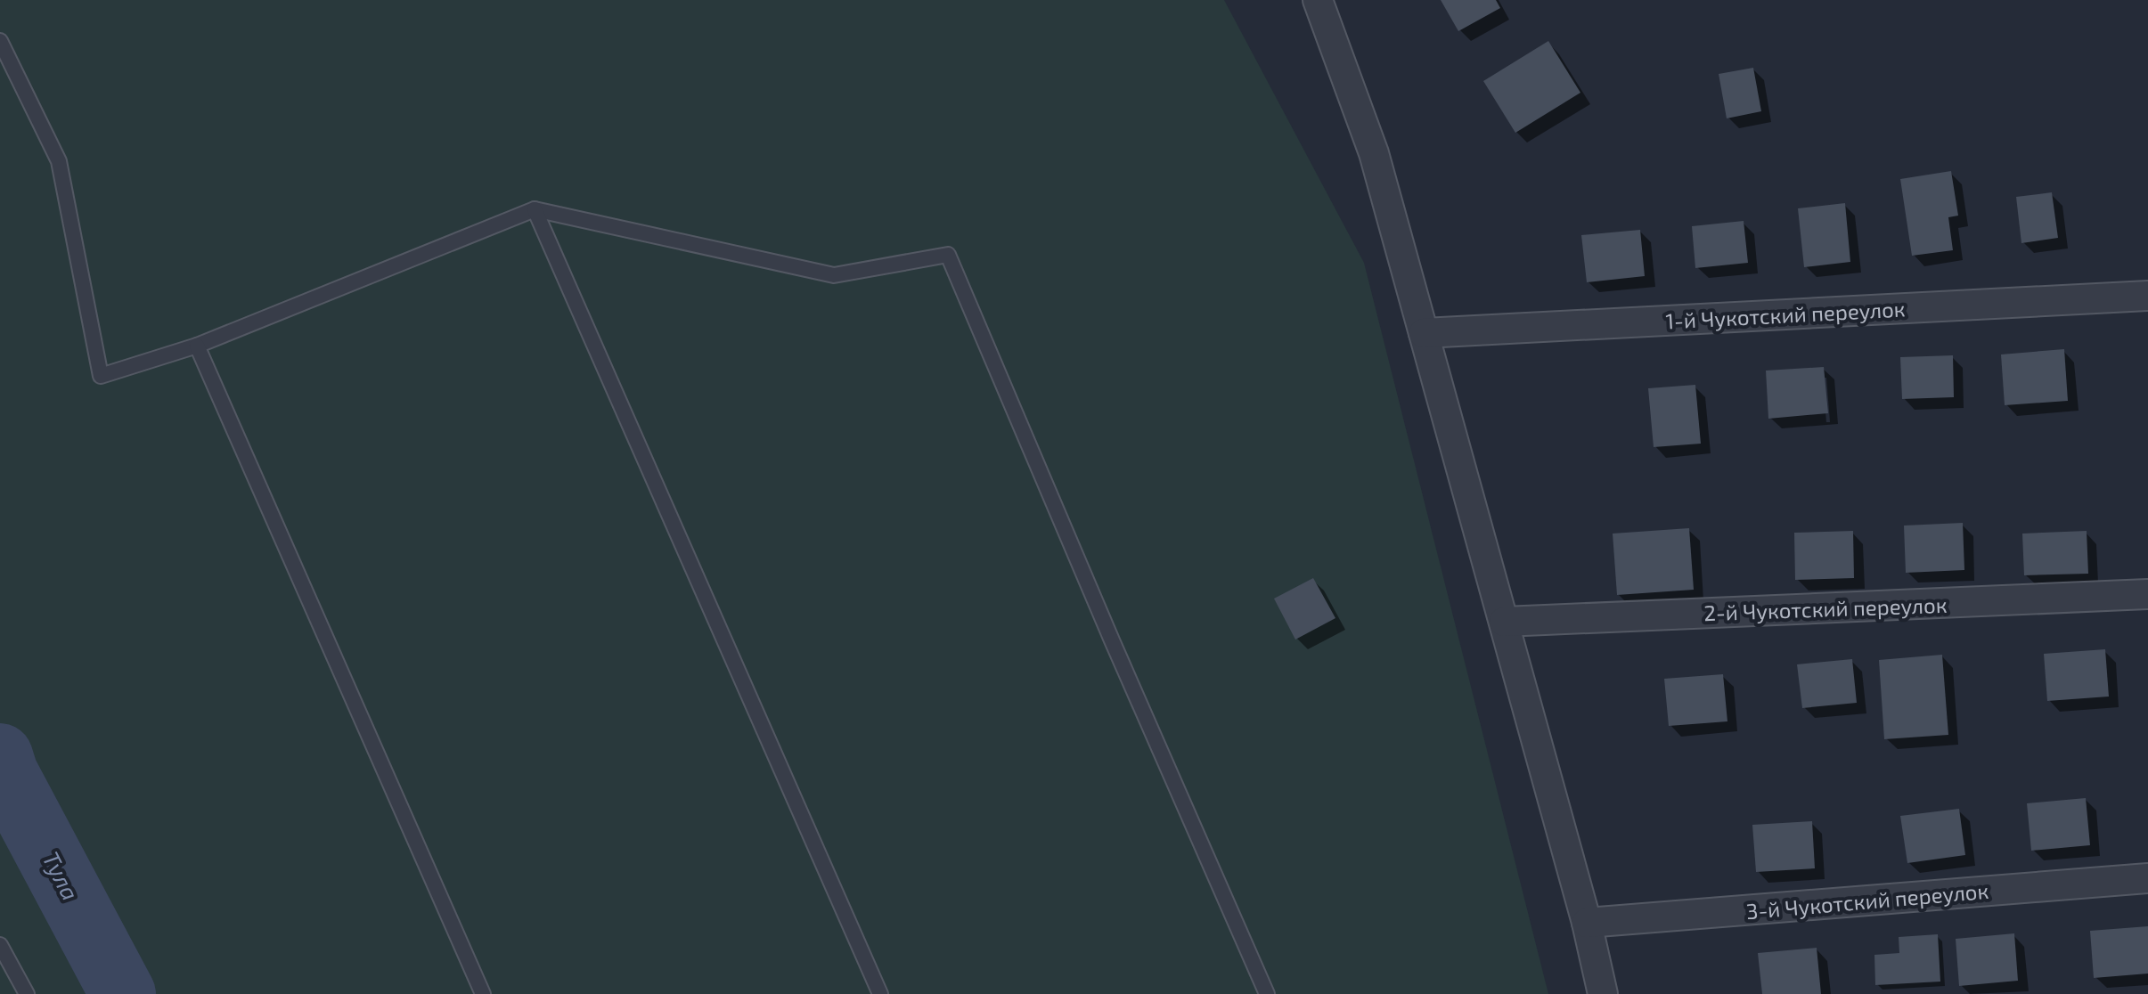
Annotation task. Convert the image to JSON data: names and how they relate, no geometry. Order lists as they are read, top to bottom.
{
  "streets": {
    "street": ["1-й Чукотский переулок", "2-й Чукотский переулок", "3-й Чукотский переулок"]
  },
  "water": ["Тула"]
}
